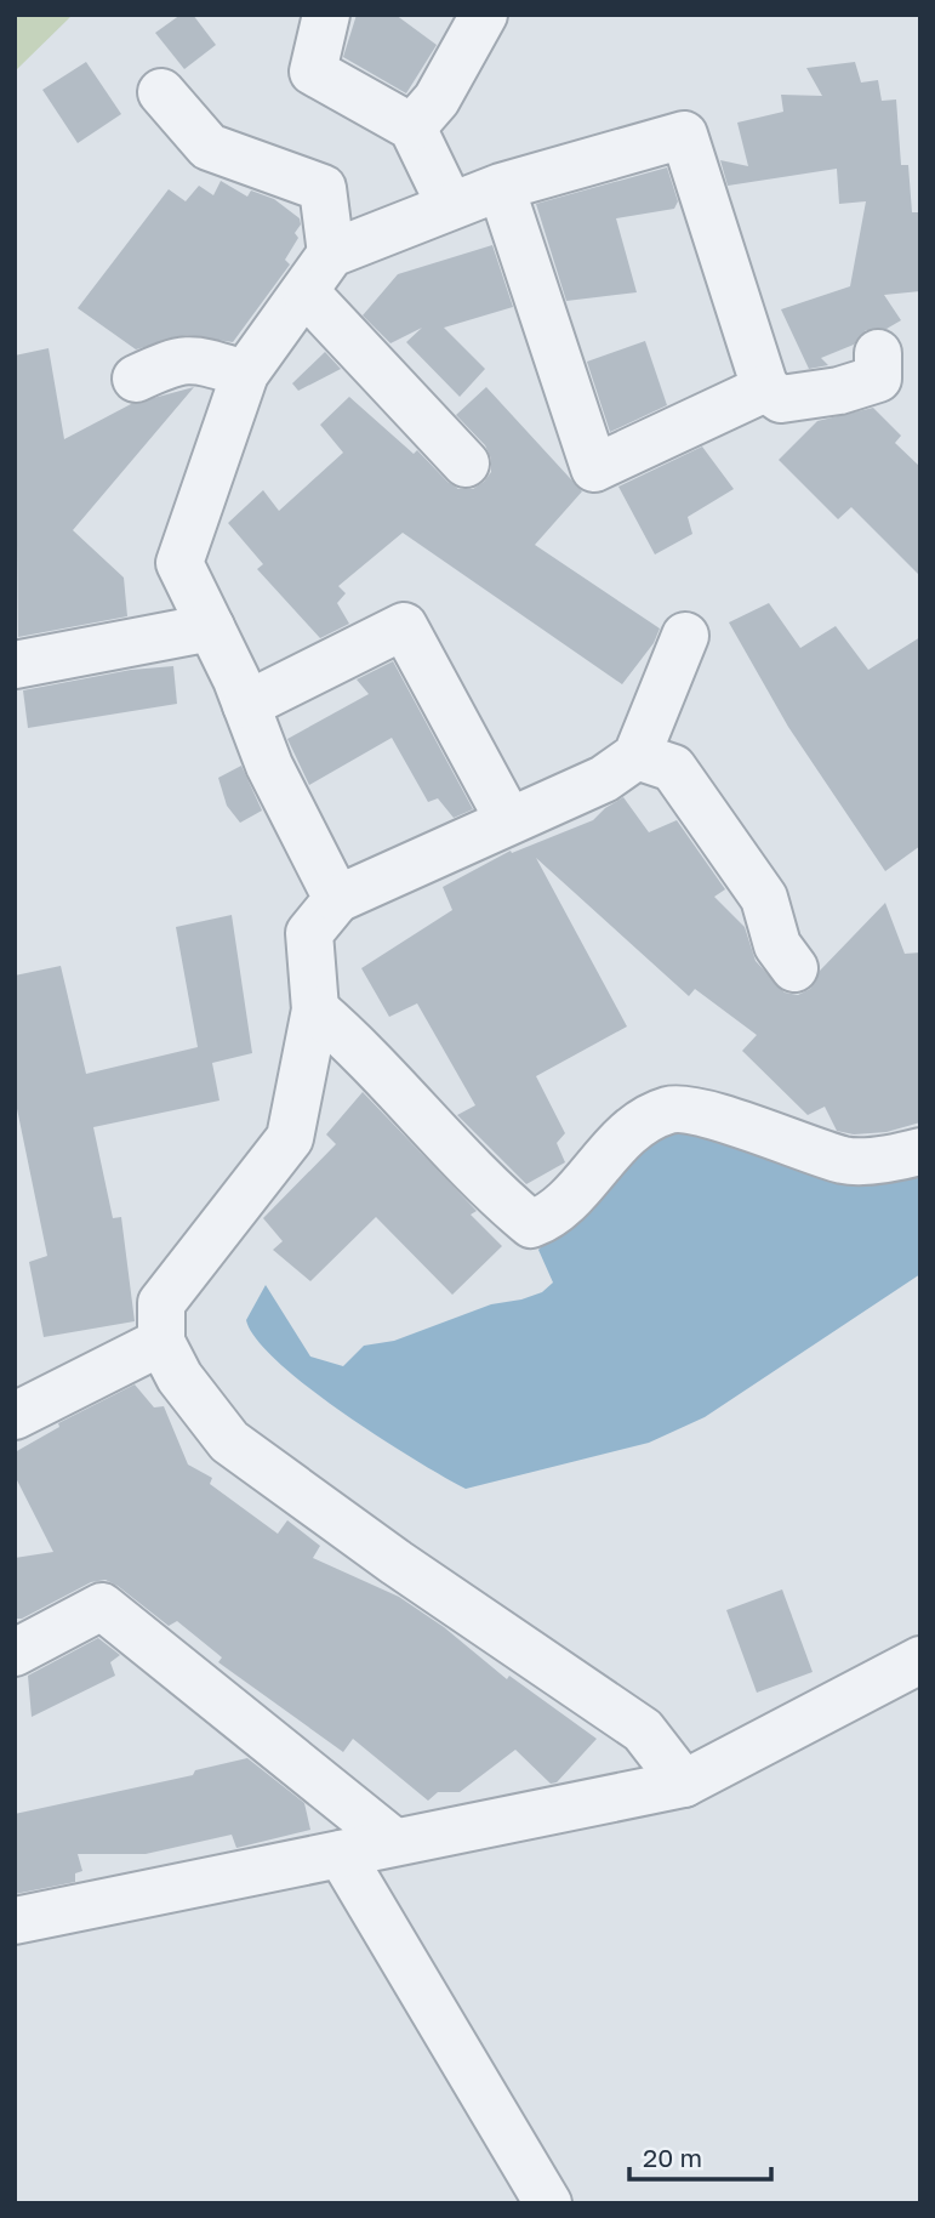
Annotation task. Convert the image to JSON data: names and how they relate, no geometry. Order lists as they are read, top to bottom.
{
  "scale_bar": "20 m"
}
